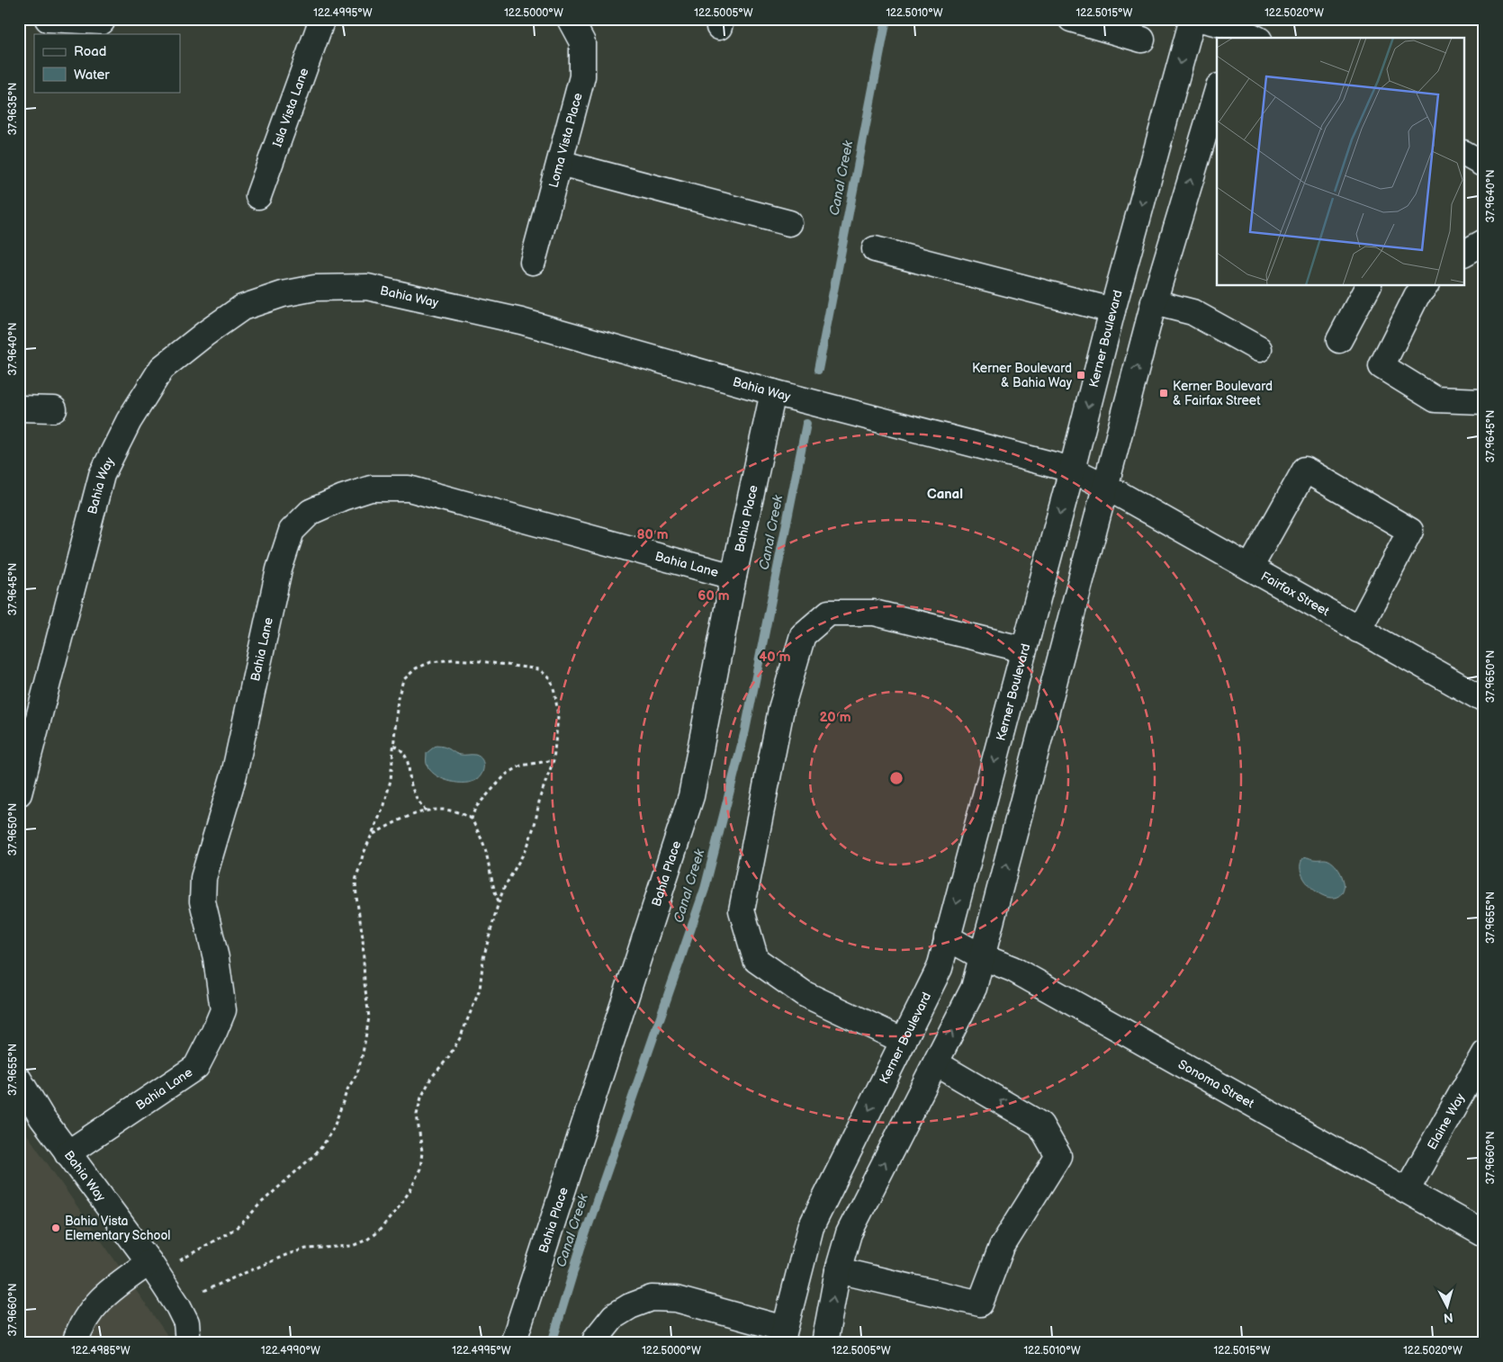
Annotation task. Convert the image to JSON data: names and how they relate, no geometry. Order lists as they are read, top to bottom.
{
  "streets": {
    "street": [
      "Isla Vista Lane",
      "Loma Vista Place",
      "Bahia Way",
      "Kerner Boulevard",
      "Bahia Place",
      "Bahia Lane",
      "Fairfax Street",
      "Sonoma Street",
      "Elaine Way"
    ]
  },
  "crossings": [
    ["Bahia Way", "Kerner Boulevard"],
    ["Bahia Way", "Bahia Place"],
    ["Bahia Way", "Bahia Lane"],
    ["Bahia Way", "Fairfax Street"],
    ["Kerner Boulevard", "Sonoma Street"],
    ["Bahia Place", "Bahia Lane"],
    ["Sonoma Street", "Elaine Way"]
  ],
  "districts": ["Canal"],
  "water": ["Canal Creek"],
  "places": {
    "transit": ["Kerner Boulevard & Bahia Way", "Kerner Boulevard & Fairfax Street"],
    "other": ["Bahia Vista Elementary School"]
  },
  "legend": ["Road", "Water"],
  "north": "bottom",
  "coordinates": [
    "122.4995°W",
    "122.5000°W",
    "122.5005°W",
    "122.5010°W",
    "122.5015°W",
    "122.5020°W",
    "37.9635°N",
    "37.9640°N",
    "37.9645°N",
    "37.9650°N",
    "37.9655°N",
    "37.9660°N",
    "122.4985°W",
    "122.4990°W"
  ],
  "rings": [
    "80 m",
    "60 m",
    "40 m",
    "20 m"
  ]
}
